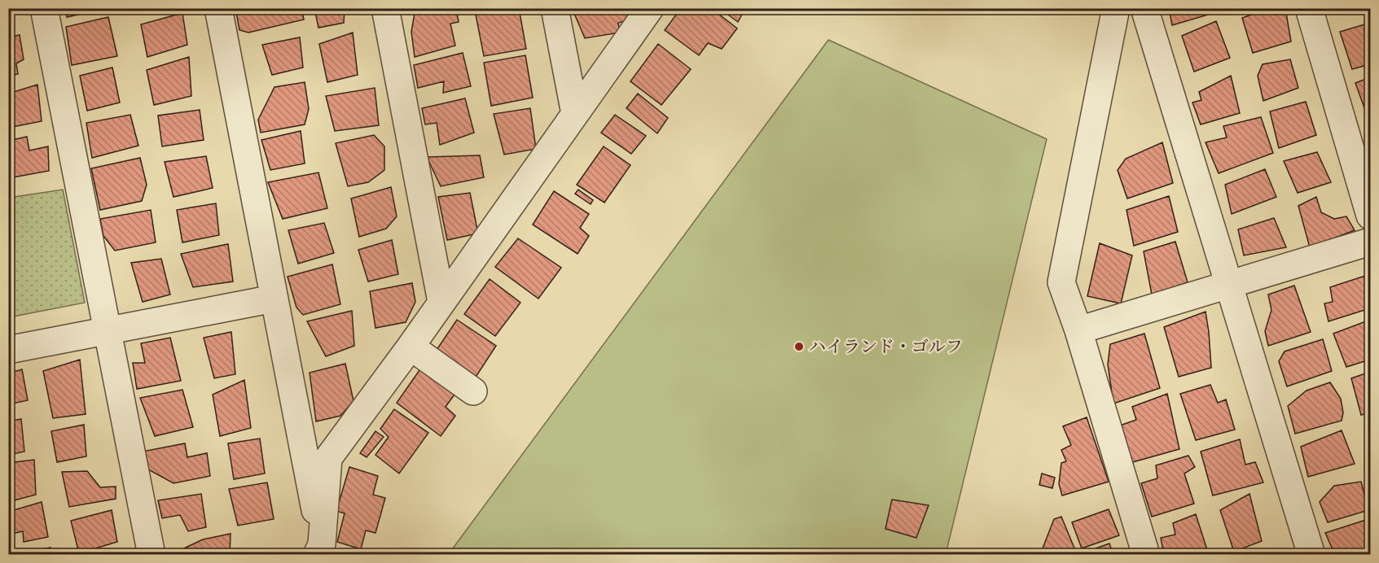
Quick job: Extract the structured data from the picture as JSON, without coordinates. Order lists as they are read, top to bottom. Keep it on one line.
{"places":["ハイランド・ゴルフ"]}
